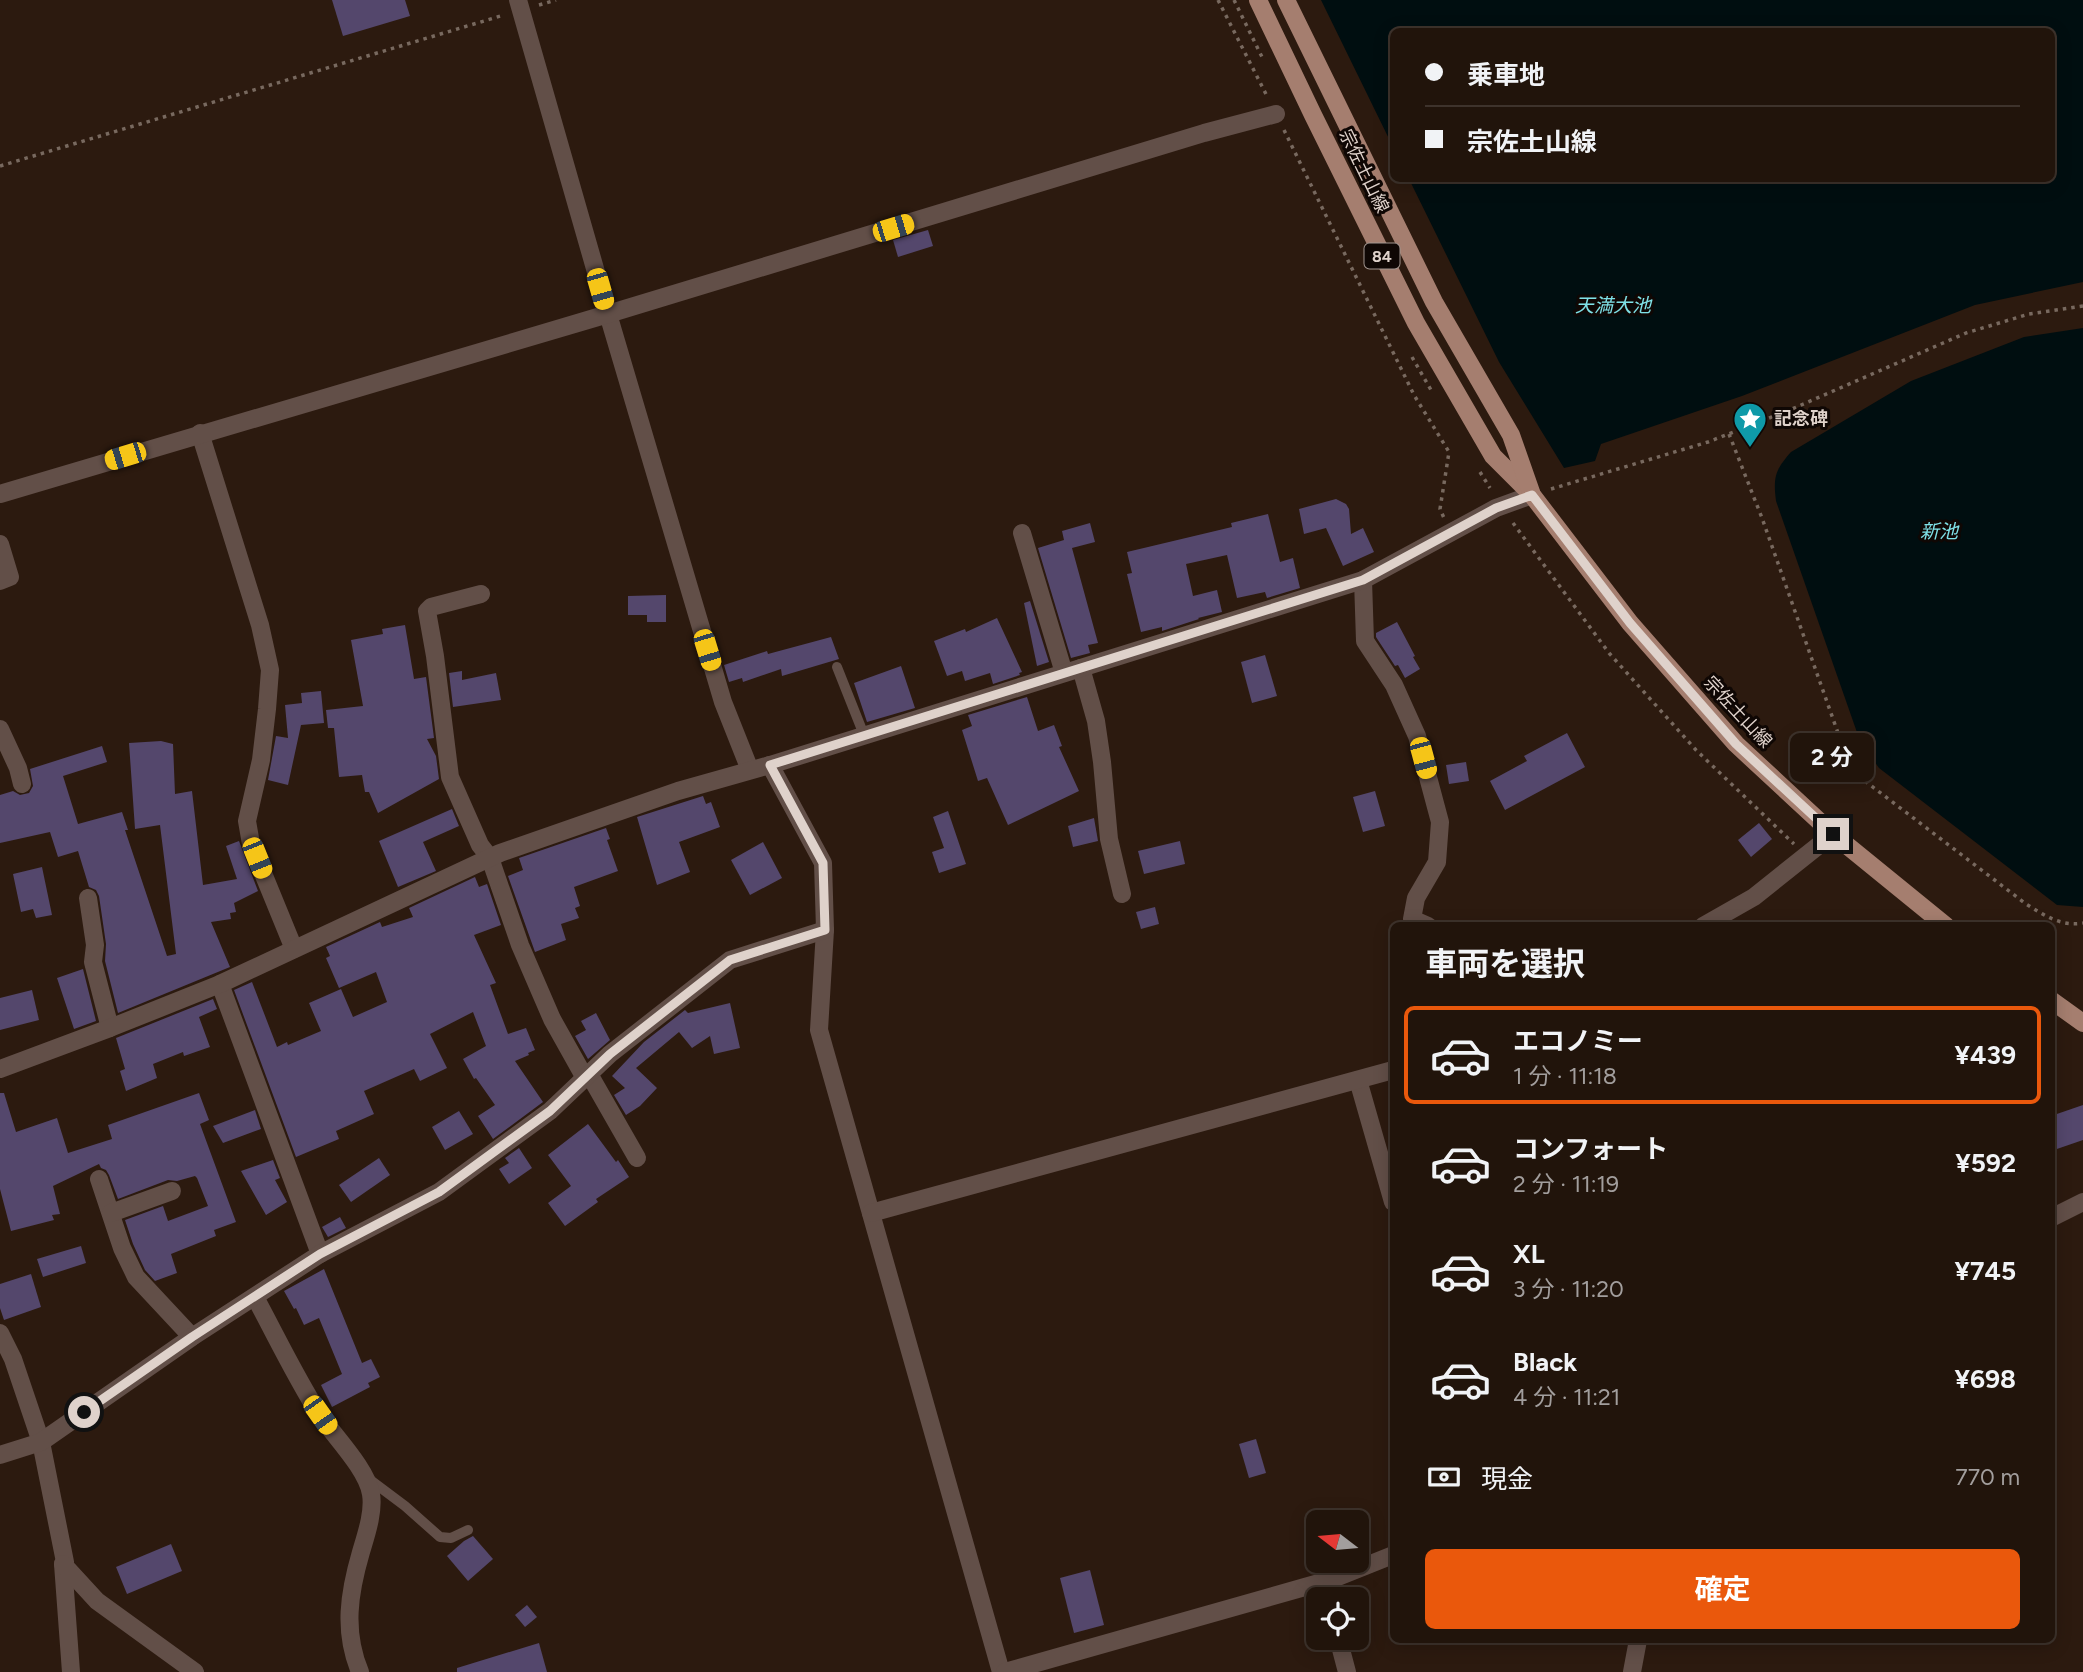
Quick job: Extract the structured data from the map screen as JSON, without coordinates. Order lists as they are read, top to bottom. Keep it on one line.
{"streets":{"main road":["宗佐土山線","84"]},"water":["天満大池","新池"],"places":{"place":["記念碑"]},"north":"left","page":{"banner":["乗車地","宗佐土山線"],"bubble":"2 分","heading":"車両を選択","list":[{"name":"エコノミー","note":"1 分 · 11:18","value":"¥439"},{"name":"コンフォート","note":"2 分 · 11:19","value":"¥592"},{"name":"XL","note":"3 分 · 11:20","value":"¥745"},{"name":"Black","note":"4 分 · 11:21","value":"¥698"}],"pay":["現金","770 m"],"buttons":"確定"}}
